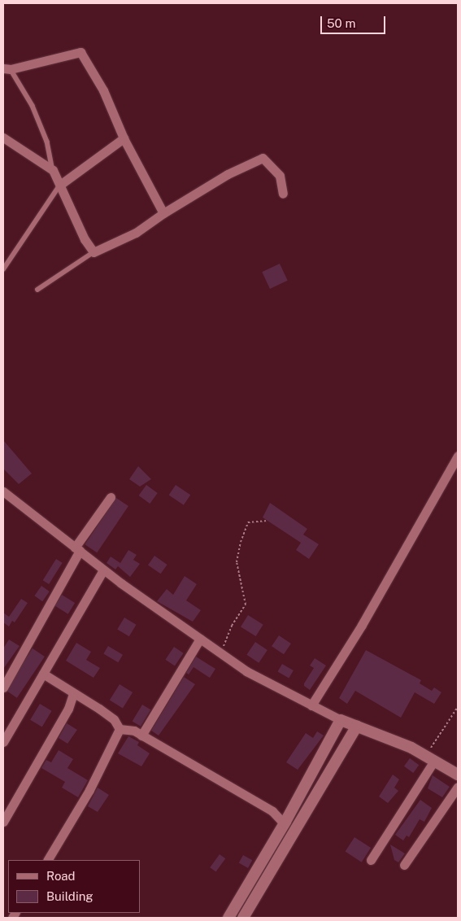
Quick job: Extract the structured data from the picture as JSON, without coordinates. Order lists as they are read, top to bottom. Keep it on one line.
{"legend":["Road","Building"],"scale_bar":"50 m"}
